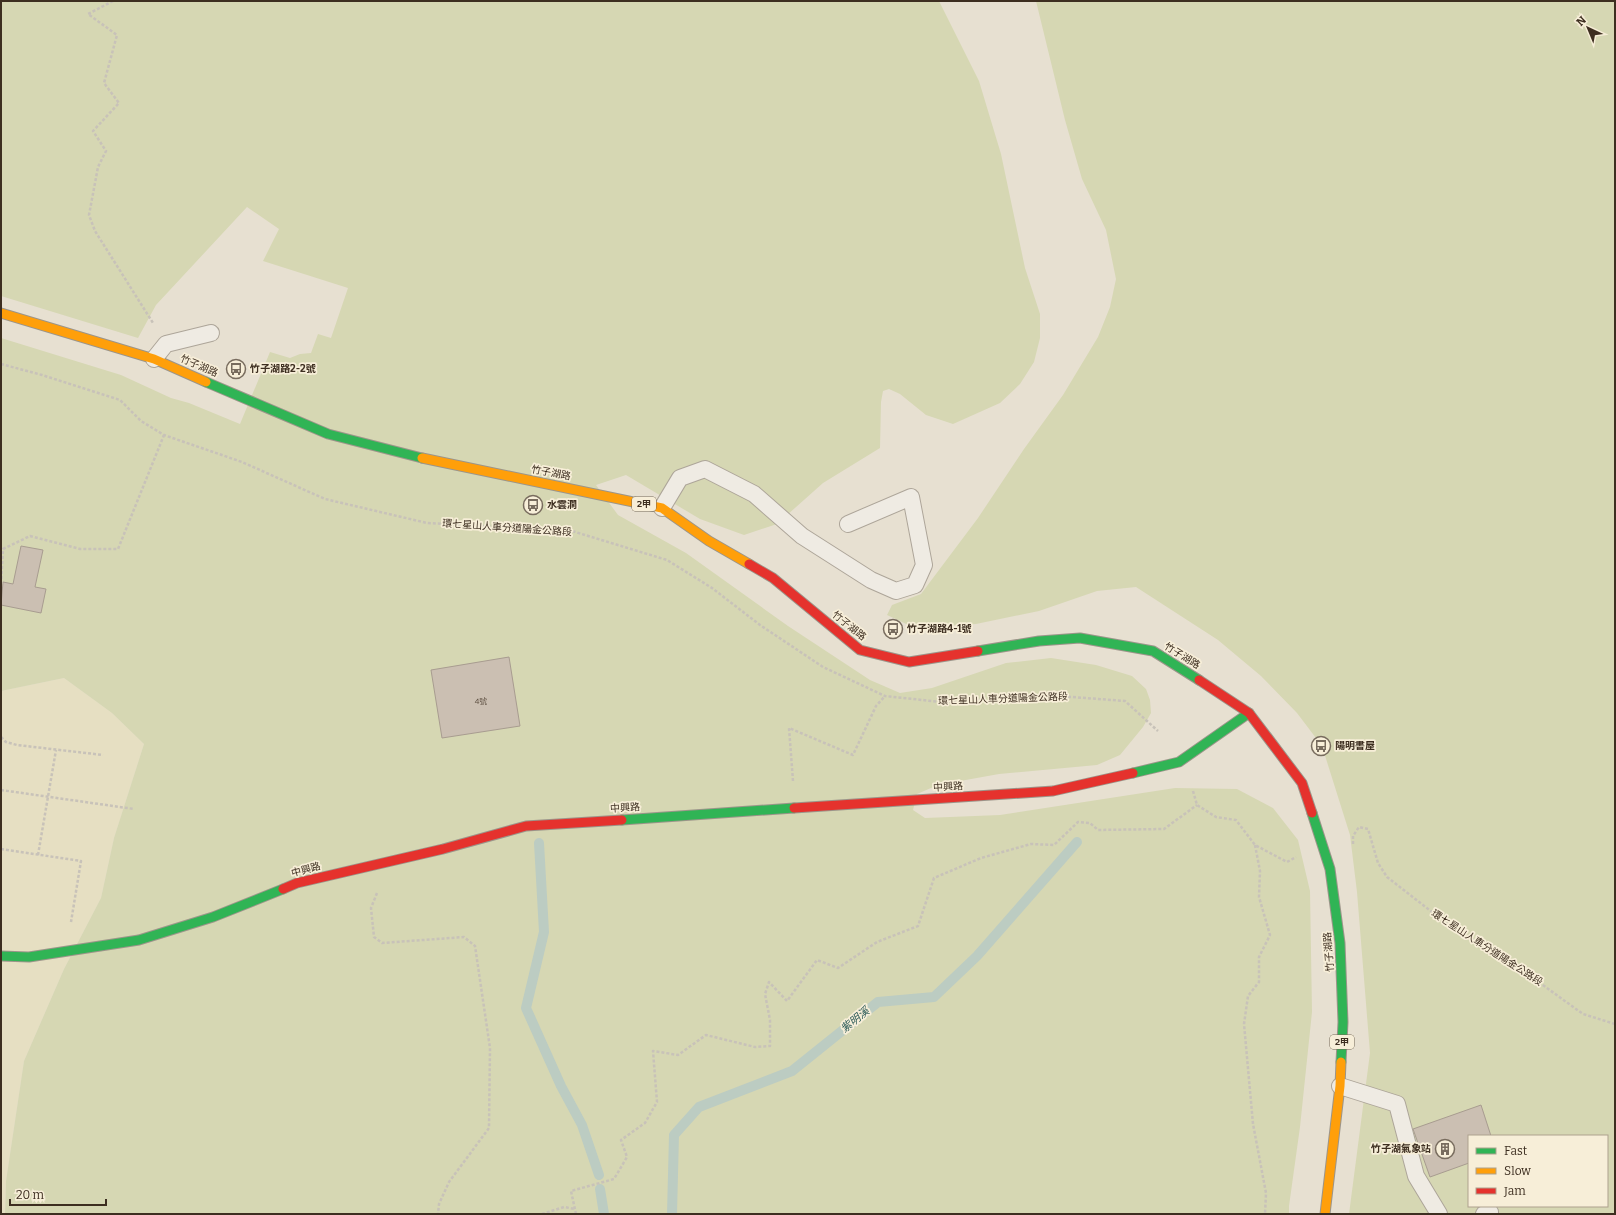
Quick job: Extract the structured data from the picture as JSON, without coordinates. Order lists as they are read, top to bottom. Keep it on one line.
{"streets":{"main road":["竹子湖路","2甲","中興路"],"path":["環七星山人車分道陽金公路段"]},"crossings":[["竹子湖路","中興路"]],"water":["紫明溪"],"places":{"bus stop":["竹子湖路2-2號","水雲澗","竹子湖路4-1號","陽明書屋"],"building":["竹子湖氣象站"]},"house_numbers":["4號"],"legend":["Fast","Slow","Jam"],"scale_bar":"20 m","north":"top left"}
